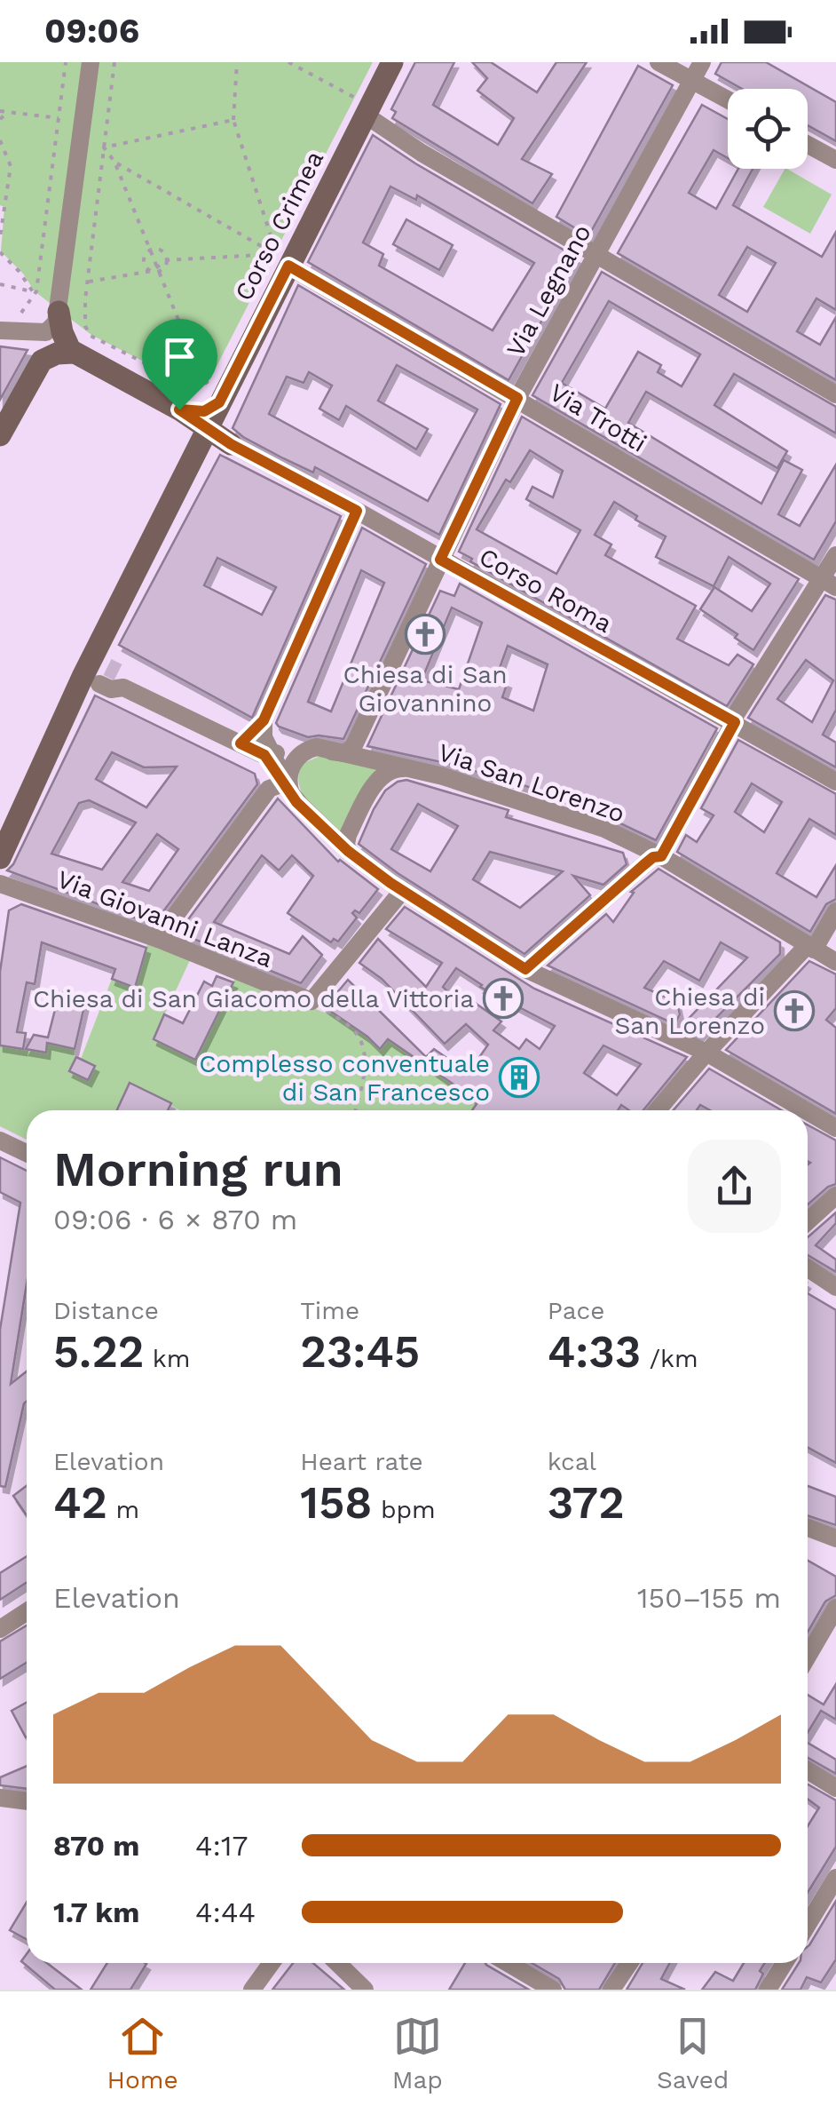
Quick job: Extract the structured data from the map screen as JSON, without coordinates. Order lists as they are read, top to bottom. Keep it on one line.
{"streets":{"street":["Corso Crimea","Via Legnano","Via Trotti","Corso Roma","Via San Lorenzo","Via Giovanni Lanza"]},"crossings":[["Corso Crimea","Via Trotti"],["Via Legnano","Via Trotti"],["Via Legnano","Corso Roma"],["Via Legnano","Via San Lorenzo"]],"places":{"church":["Chiesa di San Giovannino","Chiesa di San Giacomo della Vittoria","Chiesa di San Lorenzo"],"building":["Complesso conventuale di San Francesco"]},"page":{"status":"09:06","heading":["Morning run","09:06 · 6 × 870 m"],"stats":[["Distance","5.22 km"],["Time","23:45"],["Pace","4:33 /km"],["Elevation","42 m"],["Heart rate","158 bpm"],["kcal","372"]],"chart":["Elevation","150–155 m"],"list":[{"name":"870 m","note":"4:17"},{"name":"1.7 km","note":"4:44"}],"tabs":["Home","Map","Saved"]}}
